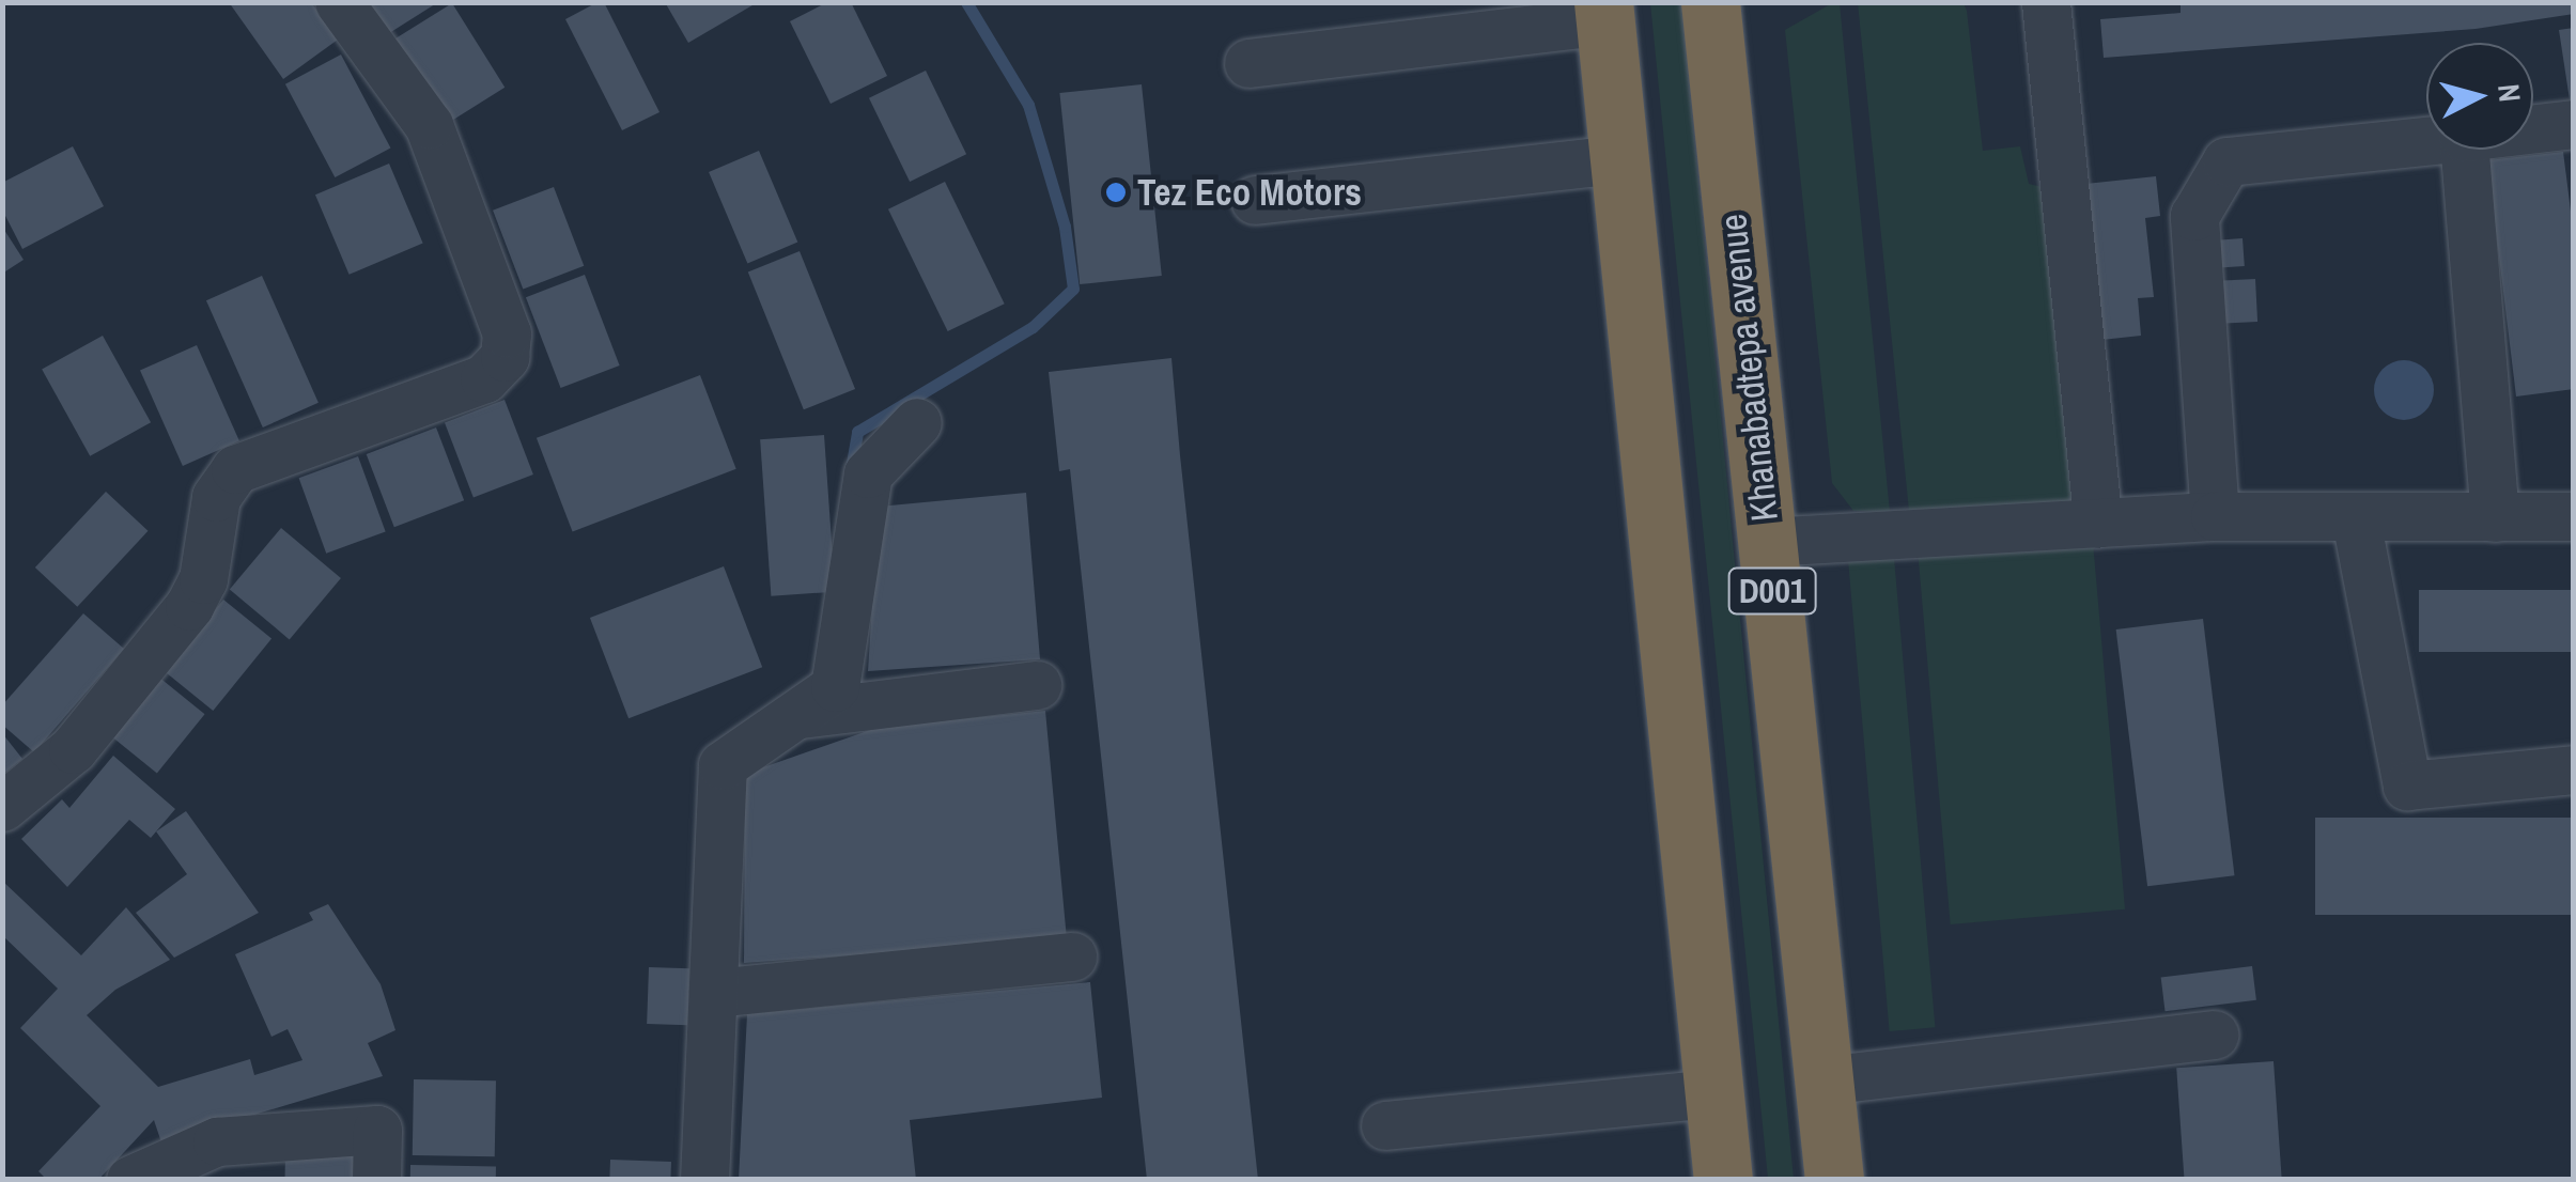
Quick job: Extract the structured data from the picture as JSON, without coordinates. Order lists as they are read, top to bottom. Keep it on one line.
{"streets":{"highway":["Khanabadtepa avenue","D001"]},"places":["Tez Eco Motors"],"north":"right"}
